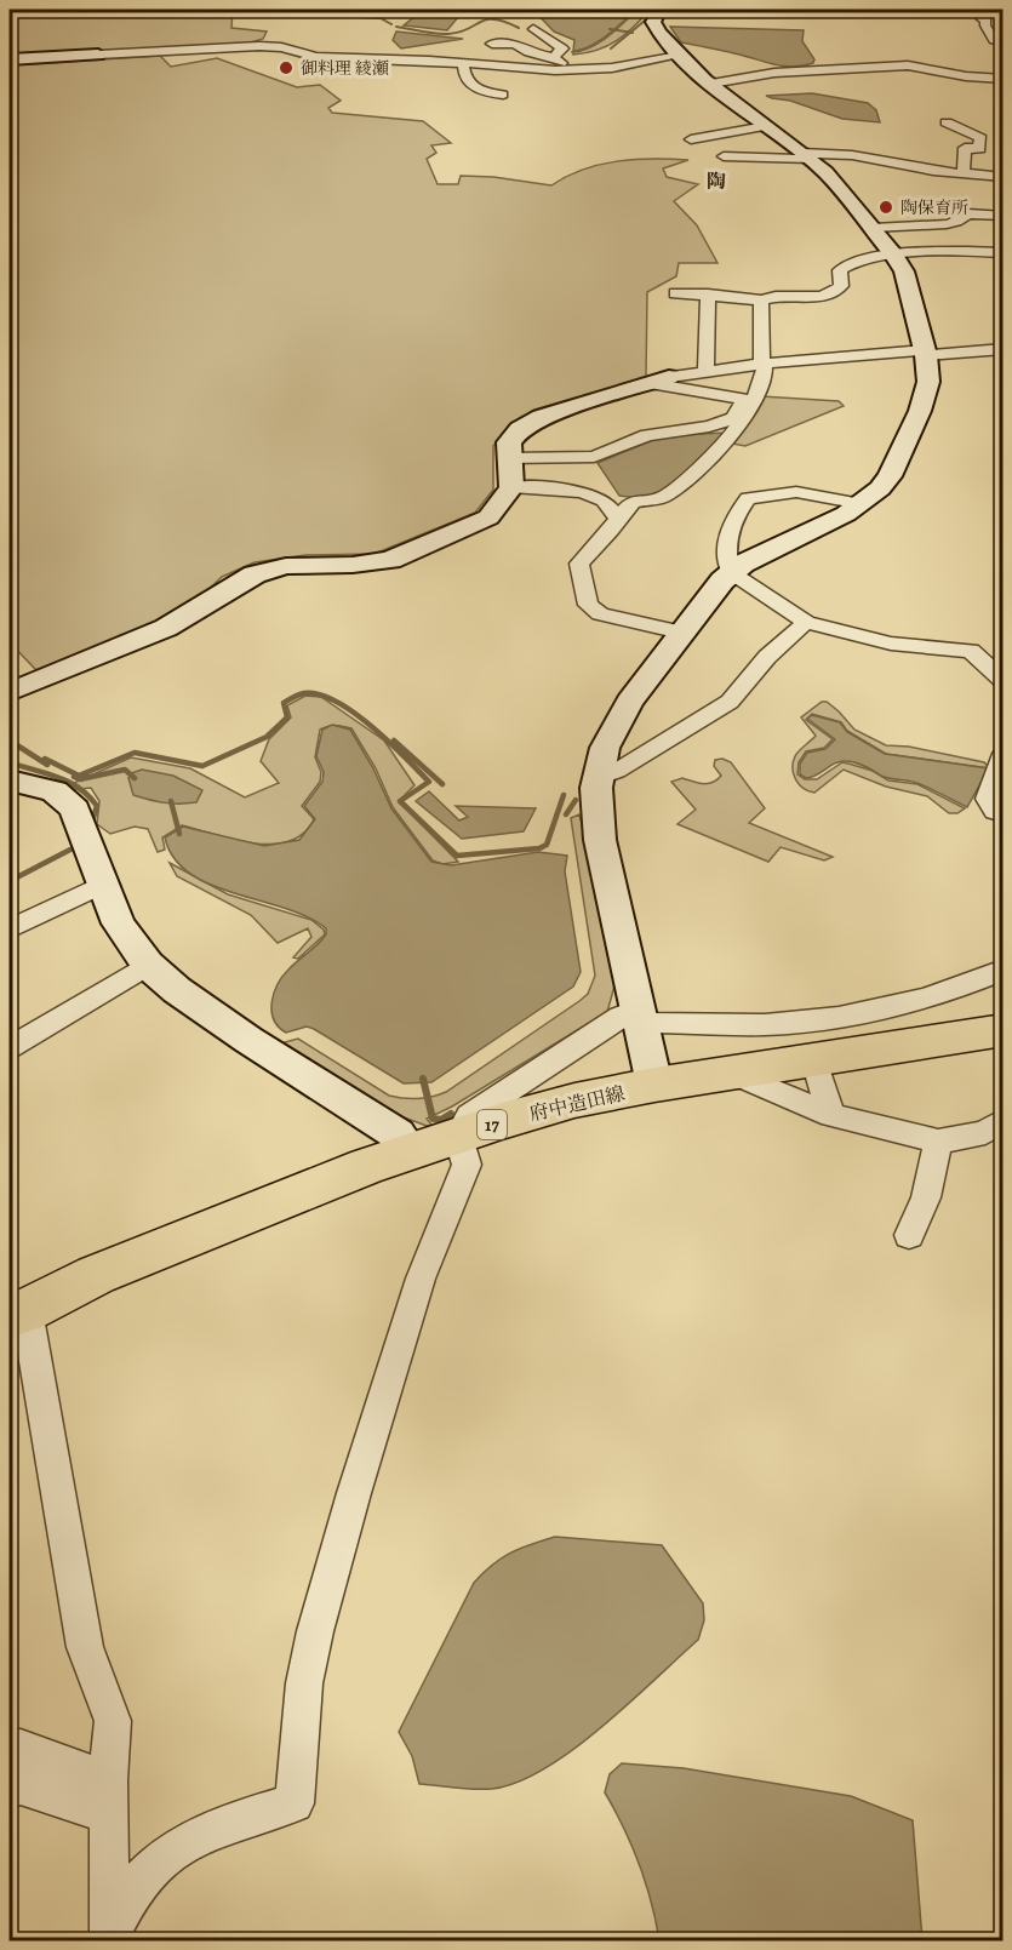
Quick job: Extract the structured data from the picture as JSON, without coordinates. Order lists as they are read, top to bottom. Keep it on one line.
{"streets":{"main road":["府中造田線","17"]},"districts":["陶"],"places":["御料理 綾瀬","陶保育所"]}
